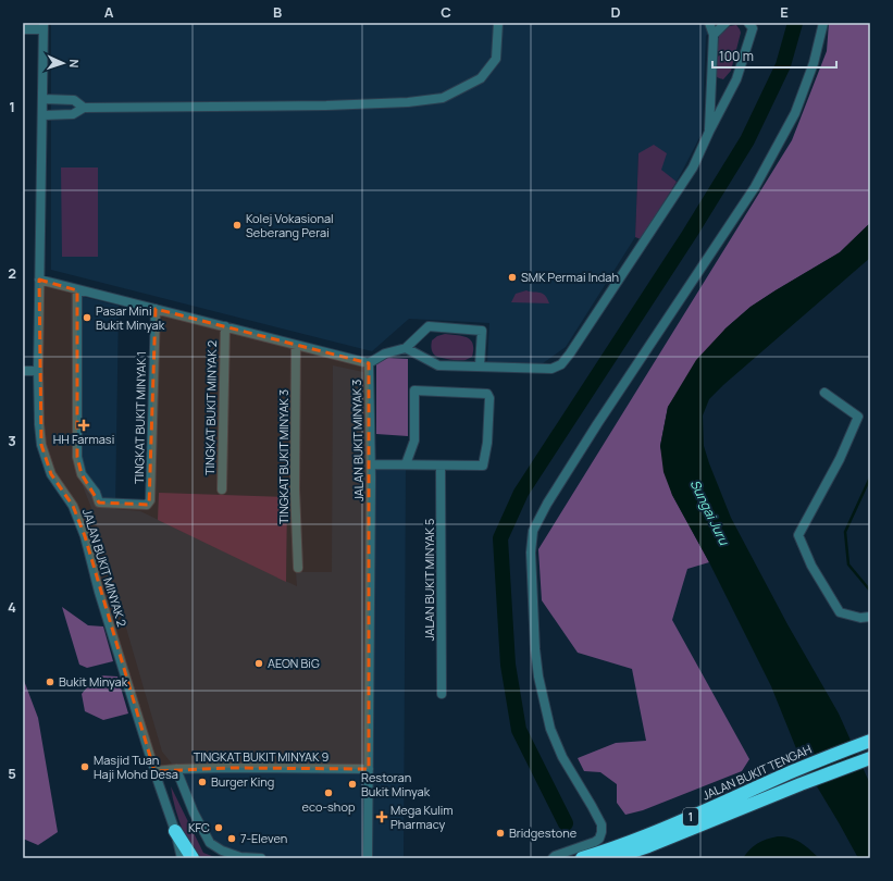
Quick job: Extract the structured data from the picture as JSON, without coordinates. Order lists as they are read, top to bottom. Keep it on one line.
{"streets":{"highway":["JALAN BUKIT TENGAH","1"],"street":["TINGKAT BUKIT MINYAK 2","TINGKAT BUKIT MINYAK 1","JALAN BUKIT MINYAK 3","TINGKAT BUKIT MINYAK 3","JALAN BUKIT MINYAK 2","JALAN BUKIT MINYAK 5","TINGKAT BUKIT MINYAK 9"]},"crossings":[["TINGKAT BUKIT MINYAK 2","JALAN BUKIT MINYAK 3"],["TINGKAT BUKIT MINYAK 1","JALAN BUKIT MINYAK 3"],["TINGKAT BUKIT MINYAK 1","JALAN BUKIT MINYAK 2"],["JALAN BUKIT MINYAK 3","TINGKAT BUKIT MINYAK 3"],["JALAN BUKIT MINYAK 3","JALAN BUKIT MINYAK 2"],["JALAN BUKIT MINYAK 3","TINGKAT BUKIT MINYAK 9"],["JALAN BUKIT MINYAK 2","TINGKAT BUKIT MINYAK 9"]],"water":["Sungai Juru"],"places":{"other":["Kolej Vokasional Seberang Perai","SMK Permai Indah","Pasar Mini Bukit Minyak","AEON BiG","Bukit Minyak","Masjid Tuan Haji Mohd Desa","Burger King","Restoran Bukit Minyak","eco-shop","KFC","Bridgestone","7-Eleven"],"health":["HH Farmasi","Mega Kulim Pharmacy"]},"scale_bar":"100 m","north":"right","grid":{"columns":["A","B","C","D","E"],"rows":["1","2","3","4","5"]}}
